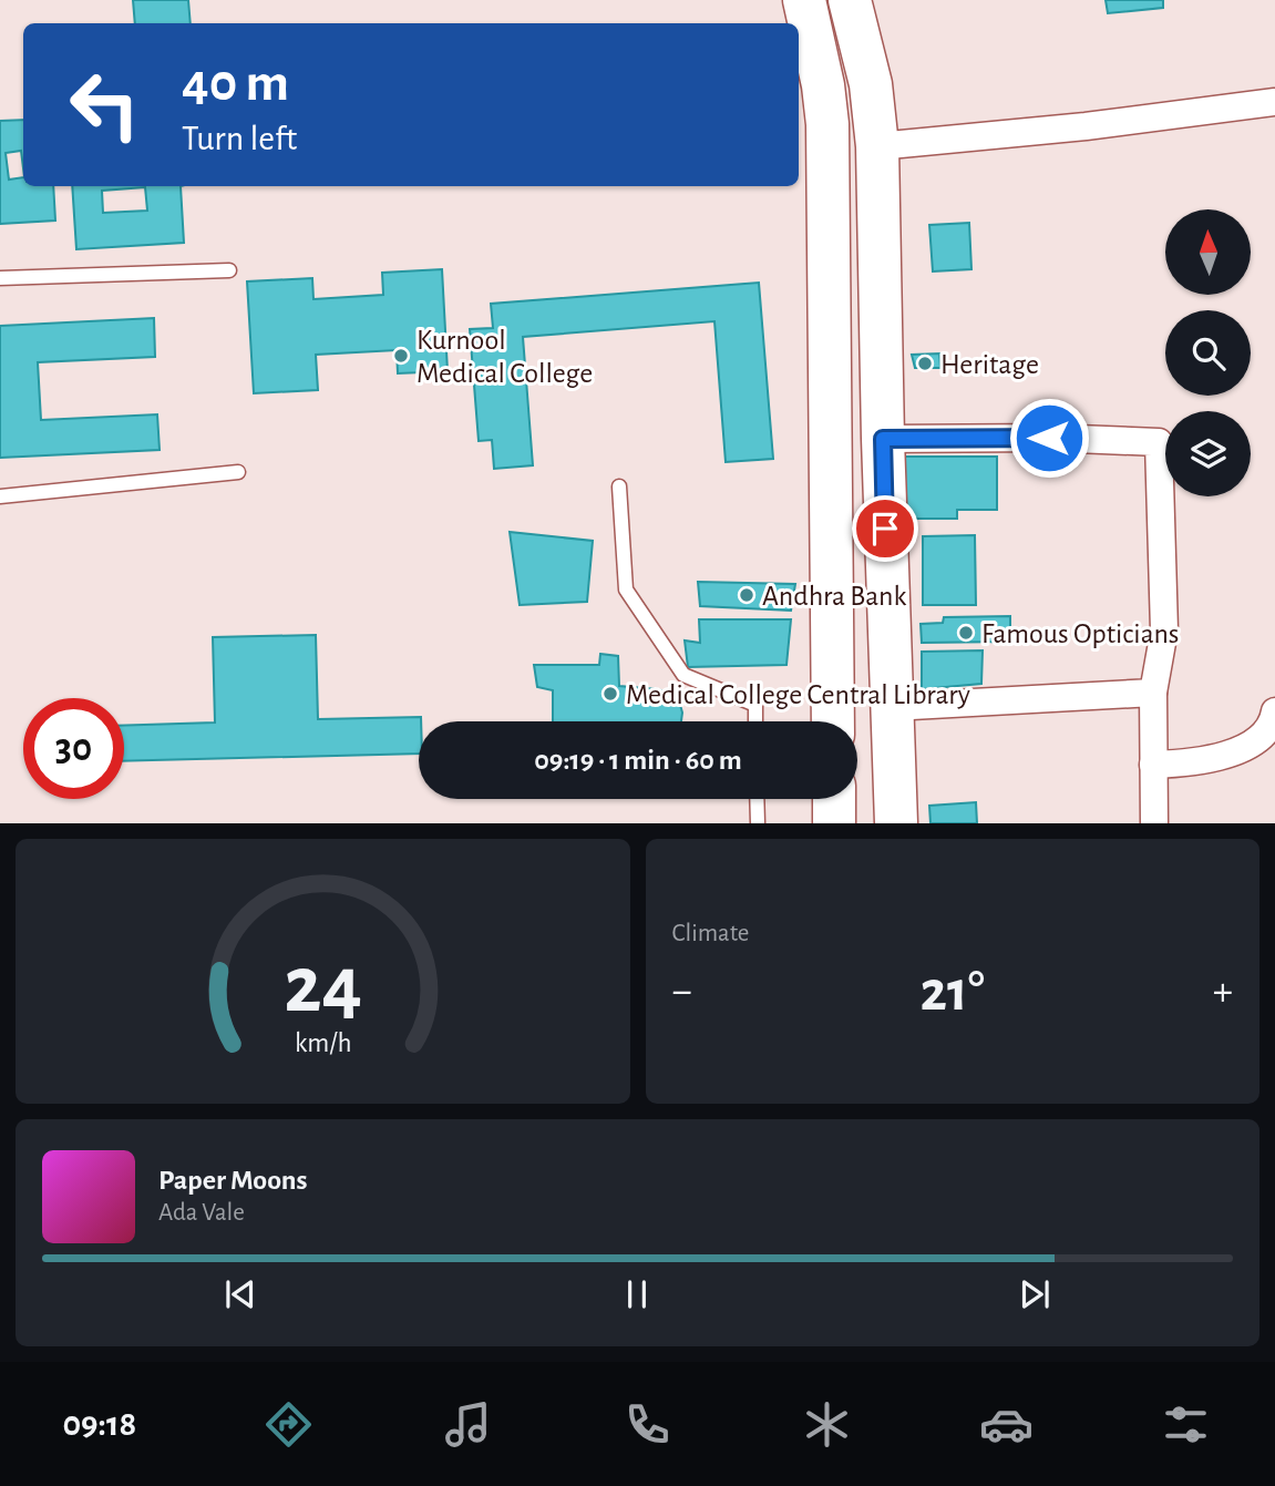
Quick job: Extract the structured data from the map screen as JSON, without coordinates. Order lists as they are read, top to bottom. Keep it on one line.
{"places":["Kurnool Medical College","Heritage","Andhra Bank","Famous Opticians","Medical College Central Library"],"north":"top","page":{"turn":["40 m","Turn left"],"limit":"30","trip":"09:19 · 1 min · 60 m","tile":"Climate","heat":["−","21°","+"],"song":["Paper Moons","Ada Vale"],"tabs":"09:18","gauge":["24","km/h"]}}
